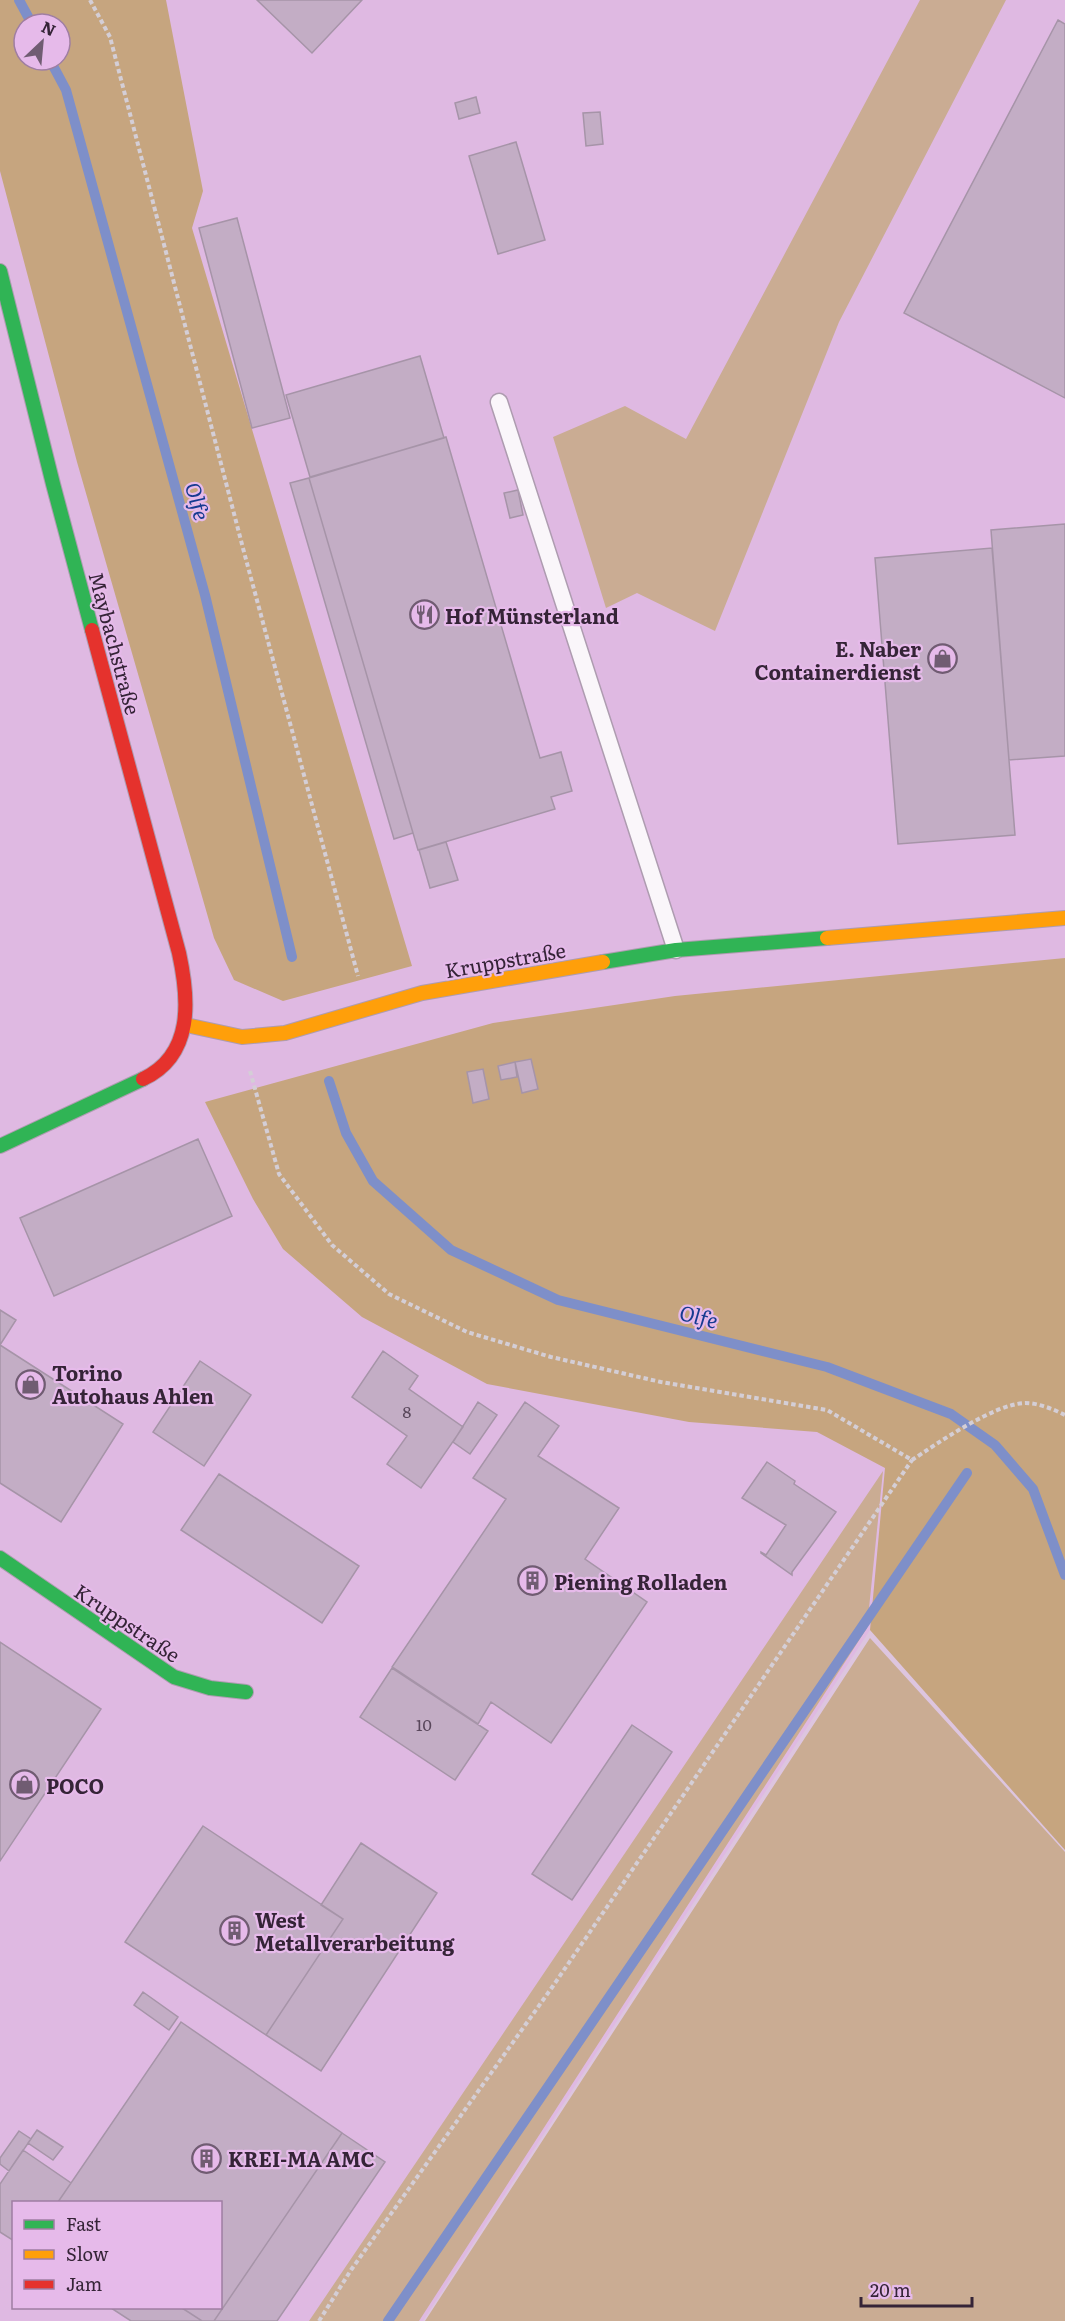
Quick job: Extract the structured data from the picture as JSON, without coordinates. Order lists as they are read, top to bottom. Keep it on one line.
{"streets":{"street":["Maybachstraße","Kruppstraße"]},"crossings":[["Maybachstraße","Kruppstraße"]],"water":["Olfe"],"places":{"restaurant":["Hof Münsterland"],"shop":["E. Naber Containerdienst","Torino Autohaus Ahlen","POCO"],"building":["Piening Rolladen","West Metallverarbeitung","KREI-MA AMC"]},"house_numbers":["8","10"],"legend":["Fast","Slow","Jam"],"scale_bar":"20 m","north":"top right"}
